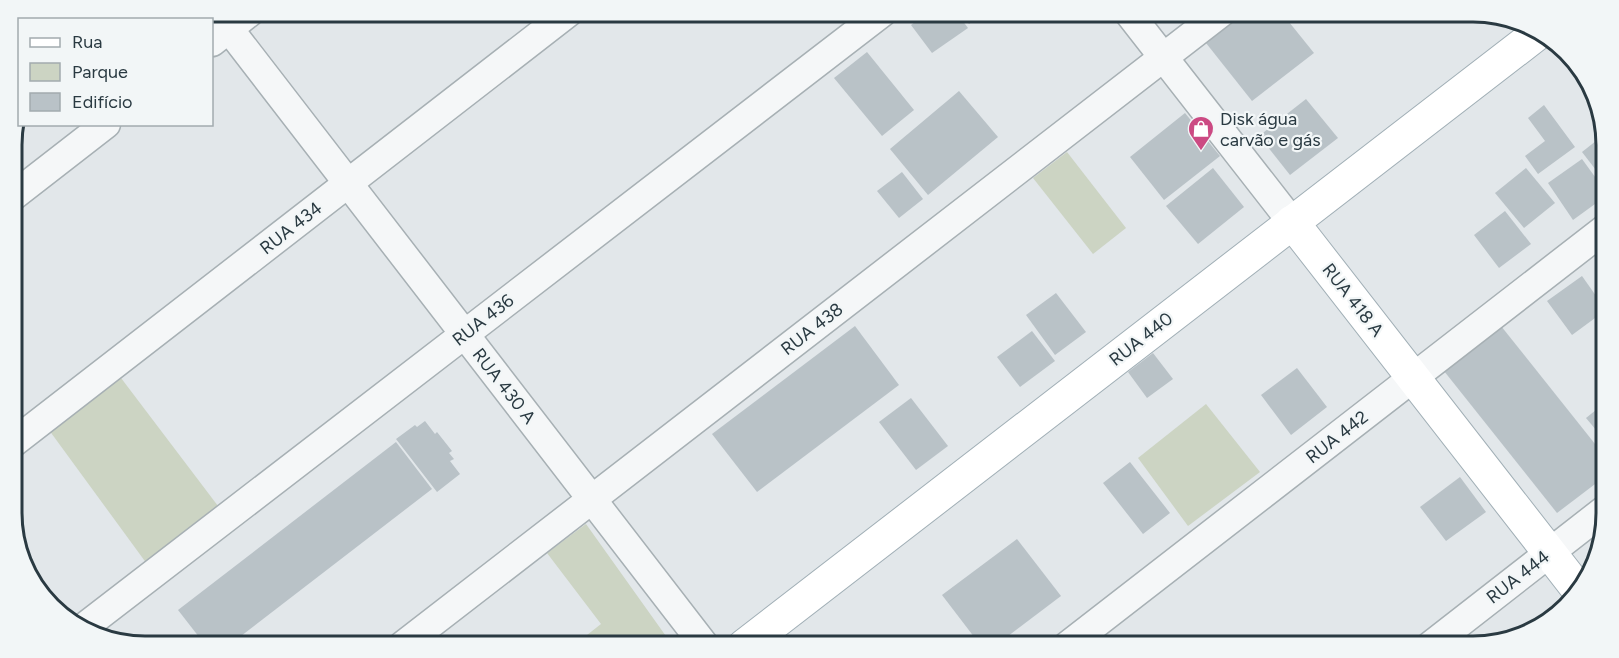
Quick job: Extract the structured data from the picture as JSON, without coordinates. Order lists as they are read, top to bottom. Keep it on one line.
{"streets":{"main road":["RUA 418 A","RUA 440"],"street":["RUA 434","RUA 436","RUA 438","RUA 430 A","RUA 442","RUA 444"]},"crossings":[["RUA 434","RUA 430 A"],["RUA 418 A","RUA 438"],["RUA 418 A","RUA 440"],["RUA 418 A","RUA 442"],["RUA 418 A","RUA 444"],["RUA 436","RUA 430 A"],["RUA 438","RUA 430 A"]],"places":{"shop":["Disk água carvão e gás"]},"legend":["Rua","Parque","Edifício"]}
